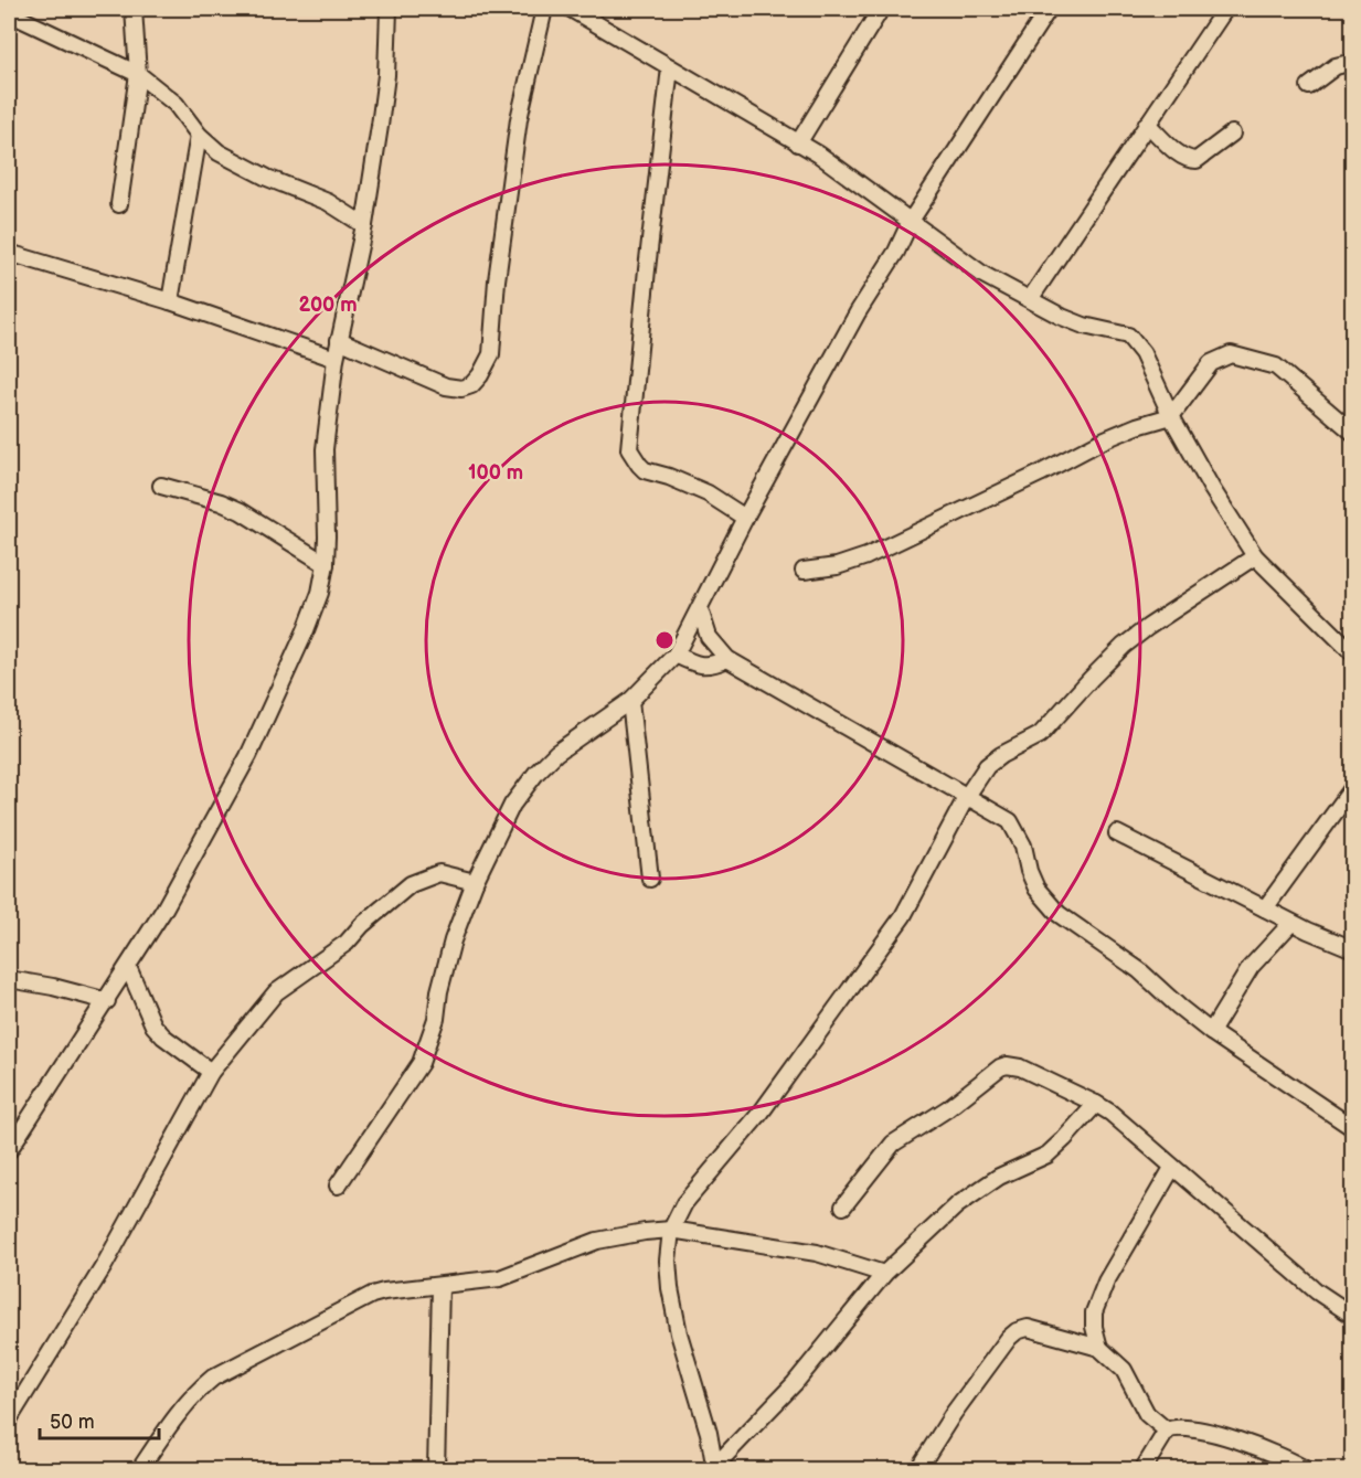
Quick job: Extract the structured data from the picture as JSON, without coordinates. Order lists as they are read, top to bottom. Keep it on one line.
{"scale_bar":"50 m","rings":["200 m","100 m"]}
